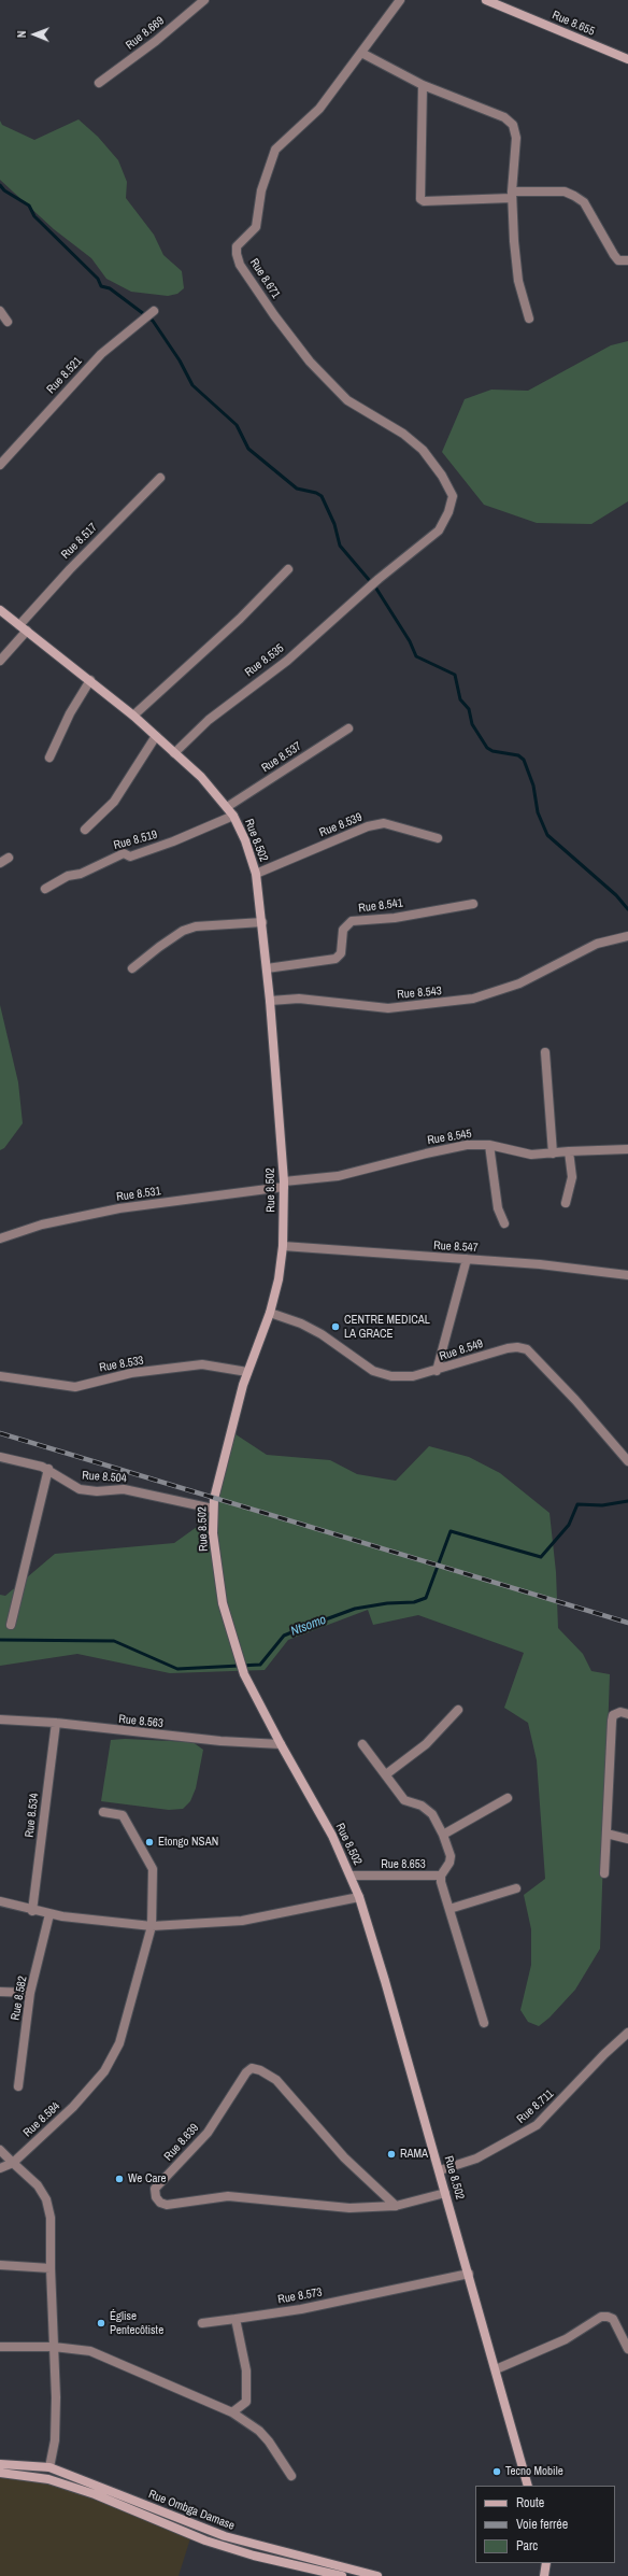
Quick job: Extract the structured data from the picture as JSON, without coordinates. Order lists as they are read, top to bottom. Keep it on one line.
{"streets":{"main road":["Rue 8.655","Rue 8.502","Rue Ombga Damase"],"street":["Rue 8.669","Rue 8.671","Rue 8.521","Rue 8.517","Rue 8.535","Rue 8.537","Rue 8.539","Rue 8.519","Rue 8.541","Rue 8.543","Rue 8.545","Rue 8.531","Rue 8.547","Rue 8.549","Rue 8.533","Rue 8.504","Rue 8.563","Rue 8.534","Rue 8.653","Rue 8.582","Rue 8.711","Rue 8.584","Rue 8.639","Rue 8.573"]},"crossings":[["Rue 8.671","Rue 8.535"],["Rue 8.517","Rue 8.502"],["Rue 8.535","Rue 8.502"],["Rue 8.537","Rue 8.502"],["Rue 8.539","Rue 8.502"],["Rue 8.519","Rue 8.502"],["Rue 8.502","Rue 8.541"],["Rue 8.502","Rue 8.543"],["Rue 8.502","Rue 8.545"],["Rue 8.502","Rue 8.531"],["Rue 8.502","Rue 8.547"],["Rue 8.502","Rue 8.549"],["Rue 8.502","Rue 8.533"],["Rue 8.502","Rue 8.504"],["Rue 8.502","Rue 8.563"],["Rue 8.502","Rue 8.653"],["Rue 8.502","Rue 8.711"],["Rue 8.502","Rue 8.639"],["Rue 8.502","Rue 8.573"],["Rue 8.545","Rue 8.531"],["Rue 8.563","Rue 8.534"]],"water":["Ntsomo"],"places":["CENTRE MEDICAL LA GRACE","Etongo NSAN","RAMA","We Care","Église Pentecôtiste","Tecno Mobile"],"legend":["Route","Voie ferrée","Parc"],"north":"left"}
